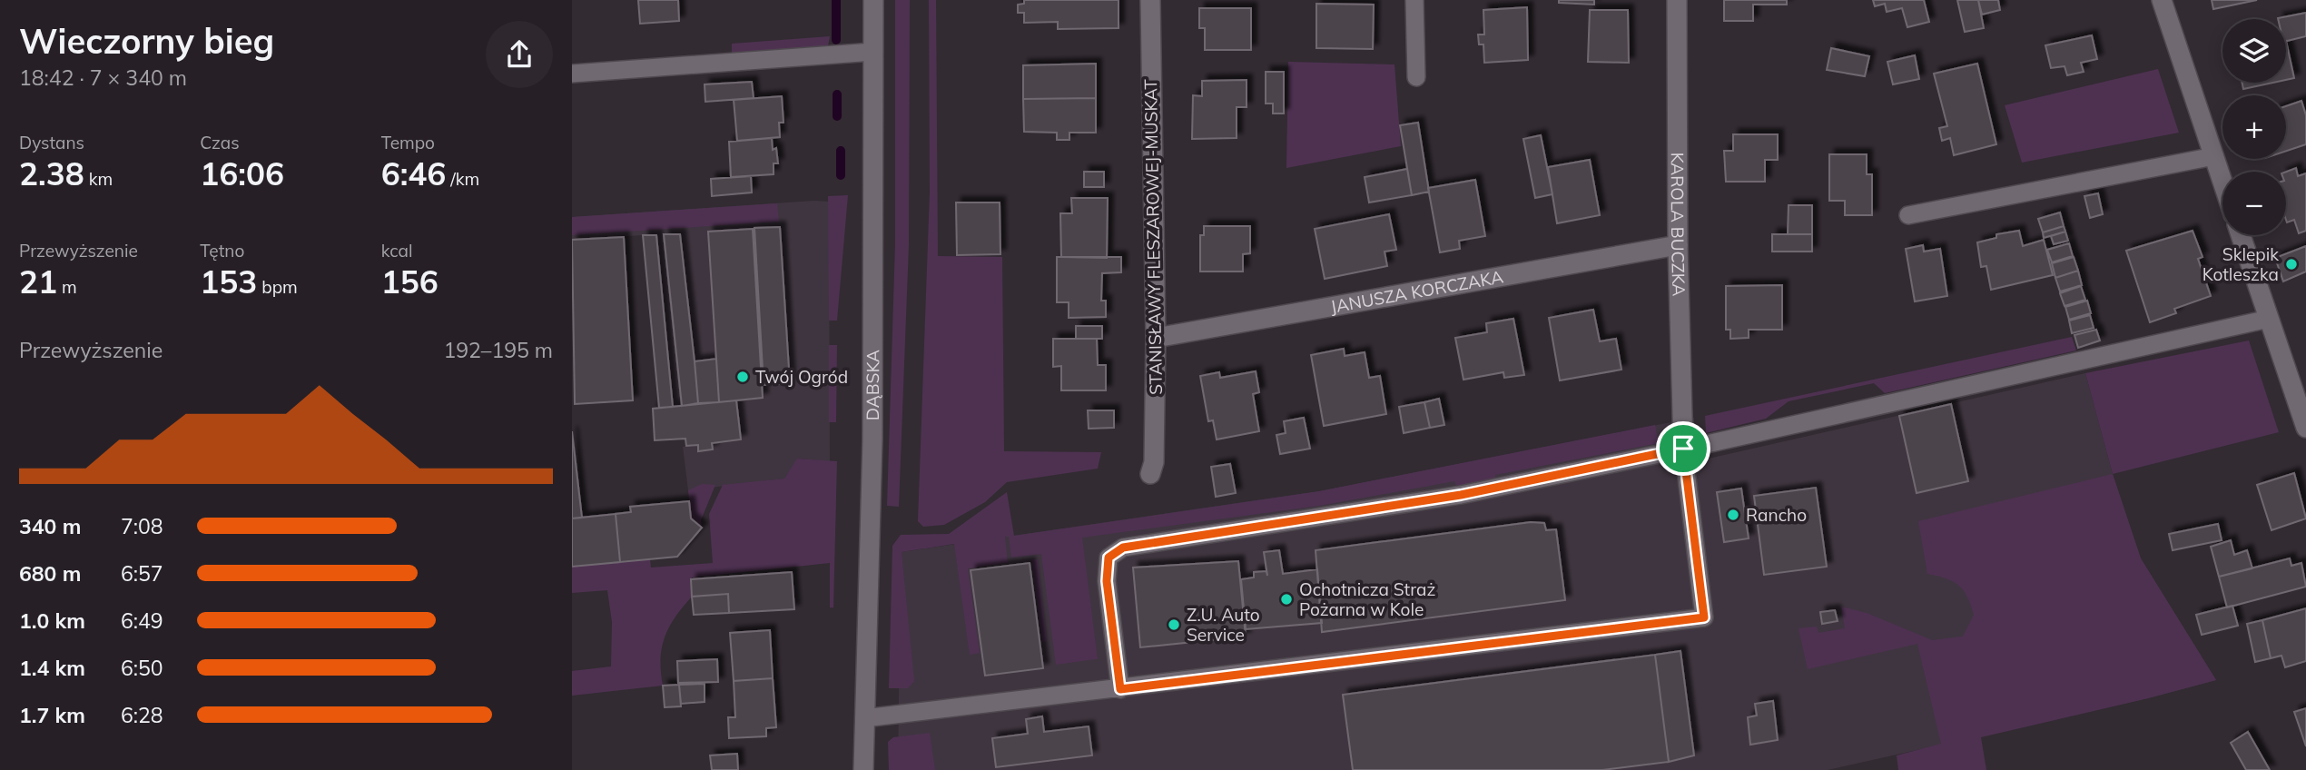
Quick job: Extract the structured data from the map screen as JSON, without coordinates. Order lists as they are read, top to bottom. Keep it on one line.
{"streets":{"street":["KAROLA BUCZKA","STANISŁAWY FLESZAROWEJ-MUSKAT","JANUSZA KORCZAKA","DĄBSKA"]},"crossings":[["KAROLA BUCZKA","JANUSZA KORCZAKA"],["STANISŁAWY FLESZAROWEJ-MUSKAT","JANUSZA KORCZAKA"]],"places":["Sklepik Kotleszka","Twój Ogród","Rancho","Ochotnicza Straż Pożarna w Kole","Z.U. Auto Service"],"page":{"heading":["Wieczorny bieg","18:42 · 7 × 340 m"],"map_buttons":["+","−"],"stats":[["Dystans","2.38 km"],["Czas","16:06"],["Tempo","6:46 /km"],["Przewyższenie","21 m"],["Tętno","153 bpm"],["kcal","156"]],"chart":["Przewyższenie","192–195 m"],"list":[{"name":"340 m","note":"7:08"},{"name":"680 m","note":"6:57"},{"name":"1.0 km","note":"6:49"},{"name":"1.4 km","note":"6:50"},{"name":"1.7 km","note":"6:28"}]}}
